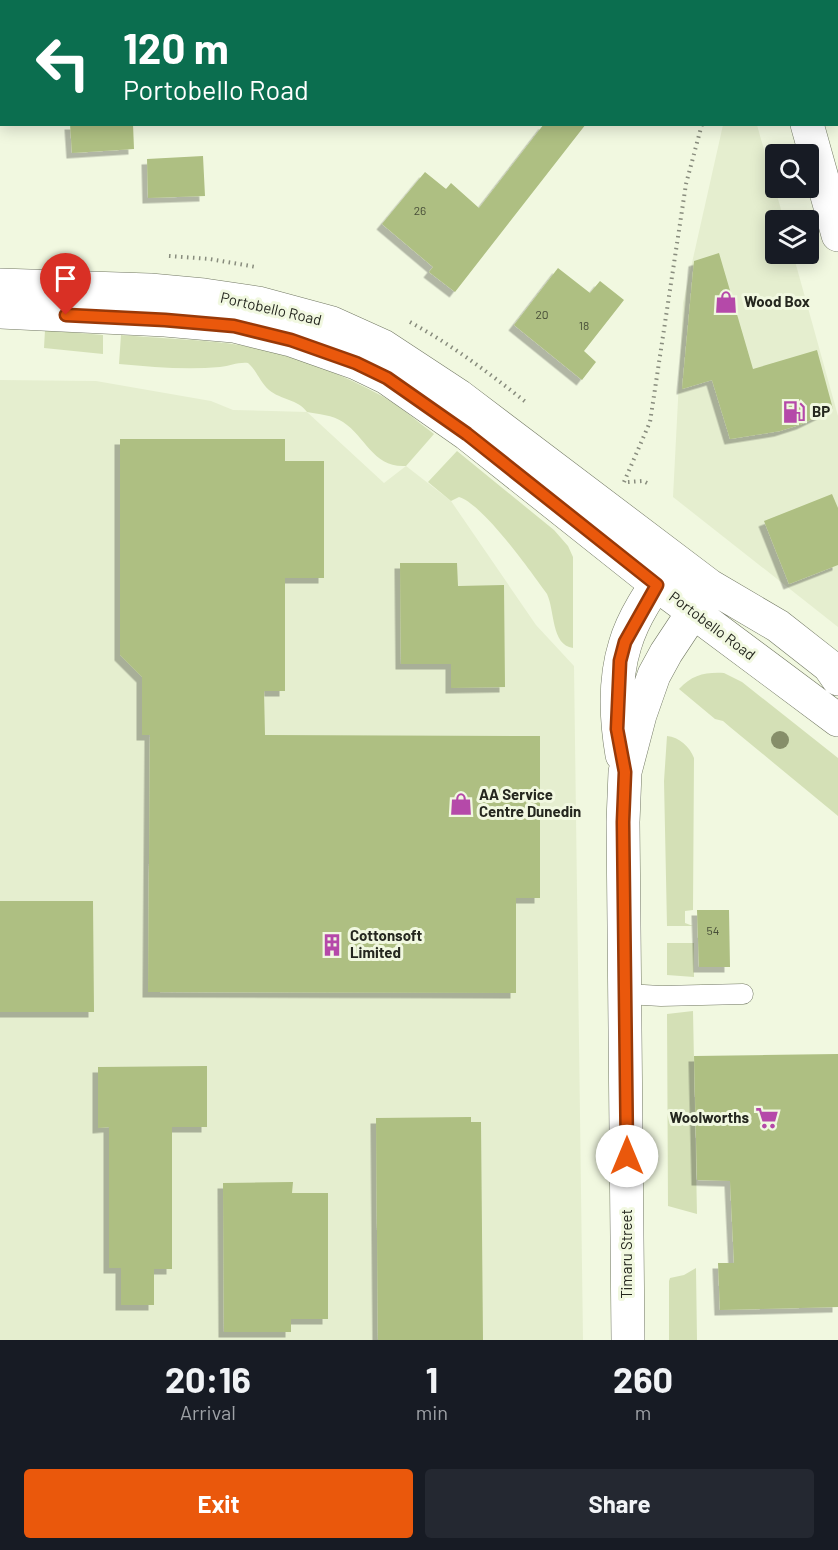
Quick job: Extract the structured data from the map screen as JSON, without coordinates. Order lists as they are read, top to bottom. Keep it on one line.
{"streets":{"main road":["Portobello Road","Timaru Street"]},"crossings":[["Portobello Road","Timaru Street"]],"places":{"shop":["Wood Box","AA Service Centre Dunedin"],"fuel station":["BP"],"building":["Cottonsoft Limited"],"supermarket":["Woolworths"]},"house_numbers":["26","20","18","54"],"page":{"turn":["120 m","Portobello Road"],"eta":["20:16","Arrival","1","min","260","m"],"buttons":["Exit","Share"]}}
